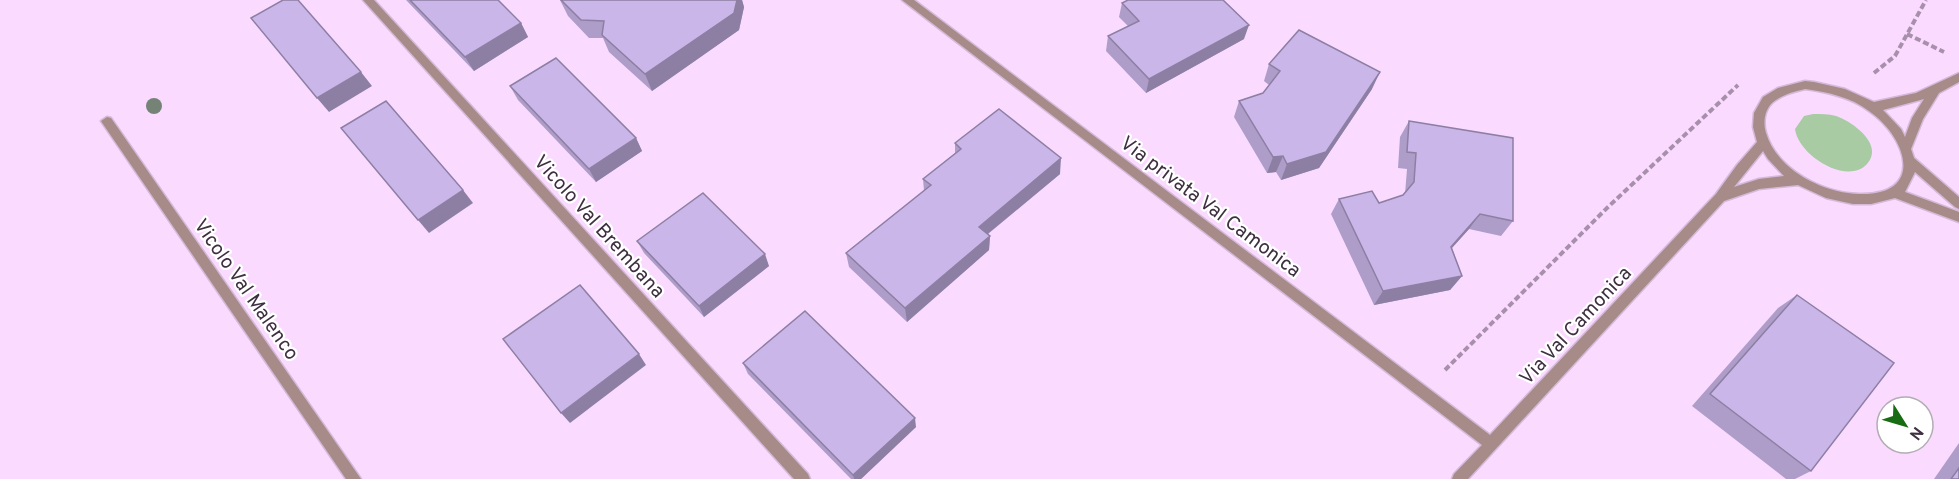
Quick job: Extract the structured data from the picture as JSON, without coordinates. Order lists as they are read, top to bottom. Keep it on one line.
{"streets":{"street":["Via privata Val Camonica","Vicolo Val Brembana","Vicolo Val Malenco","Via Val Camonica"]},"crossings":[["Via privata Val Camonica","Via Val Camonica"]],"north":"bottom right"}
